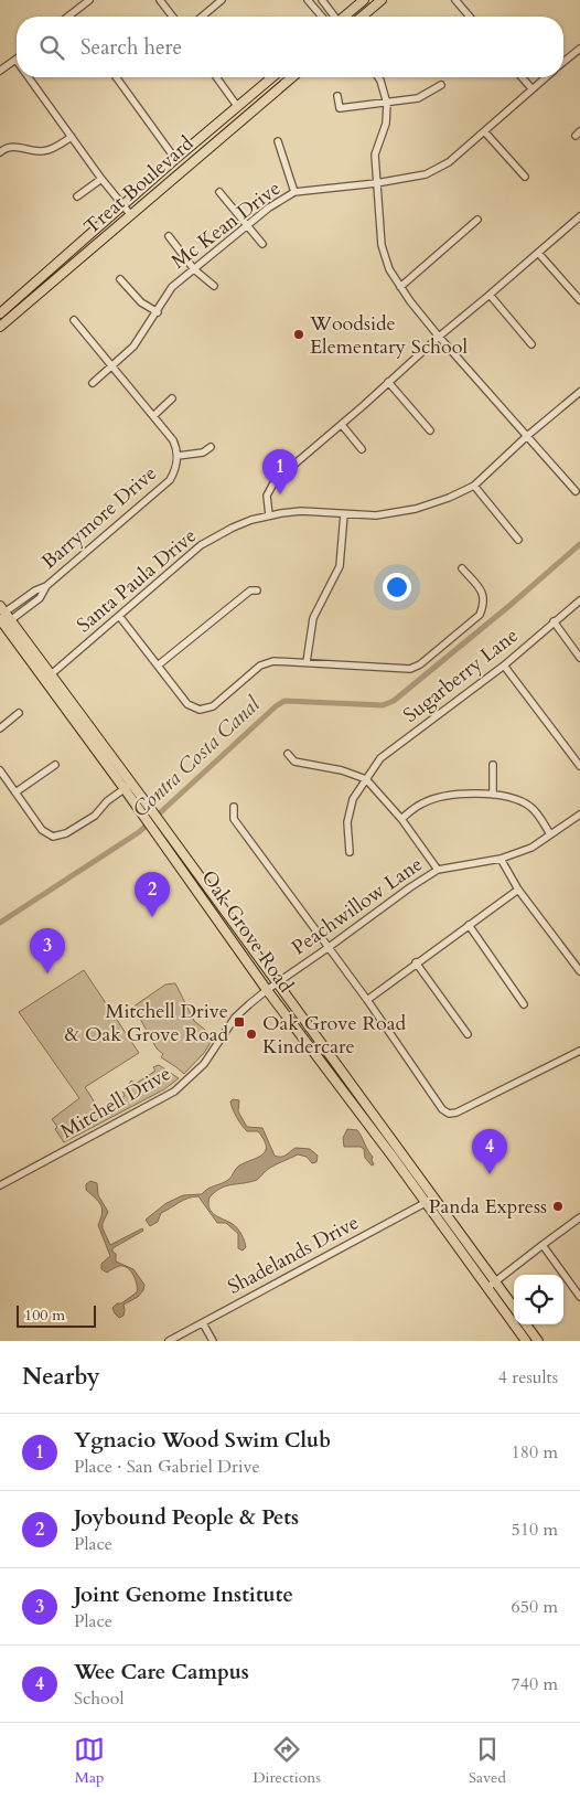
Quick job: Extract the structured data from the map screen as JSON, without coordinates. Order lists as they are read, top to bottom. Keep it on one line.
{"streets":{"main road":["Treat Boulevard","Oak Grove Road"],"street":["Mc Kean Drive","Barrymore Drive","Santa Paula Drive","Sugarberry Lane","Peachwillow Lane","Mitchell Drive","Shadelands Drive"]},"crossings":[["Mc Kean Drive","Barrymore Drive"],["Barrymore Drive","Oak Grove Road"],["Santa Paula Drive","Oak Grove Road"],["Peachwillow Lane","Oak Grove Road"],["Peachwillow Lane","Mitchell Drive"],["Oak Grove Road","Mitchell Drive"],["Oak Grove Road","Shadelands Drive"]],"water":["Contra Costa Canal"],"places":{"other":["Woodside Elementary School","Oak Grove Road Kindercare","Panda Express"],"transit":["Mitchell Drive & Oak Grove Road"]},"scale_bar":"100 m","page":{"search":"Search here","pins":["1","2","3","4"],"scale":"100 m","heading":["Nearby","4 results"],"list":[{"mark":"1","name":"Ygnacio Wood Swim Club","note":"Place · San Gabriel Drive","value":"180 m"},{"mark":"2","name":"Joybound People & Pets","note":"Place","value":"510 m"},{"mark":"3","name":"Joint Genome Institute","note":"Place","value":"650 m"},{"mark":"4","name":"Wee Care Campus","note":"School","value":"740 m"}],"nav":["Map","Directions","Saved"]}}
